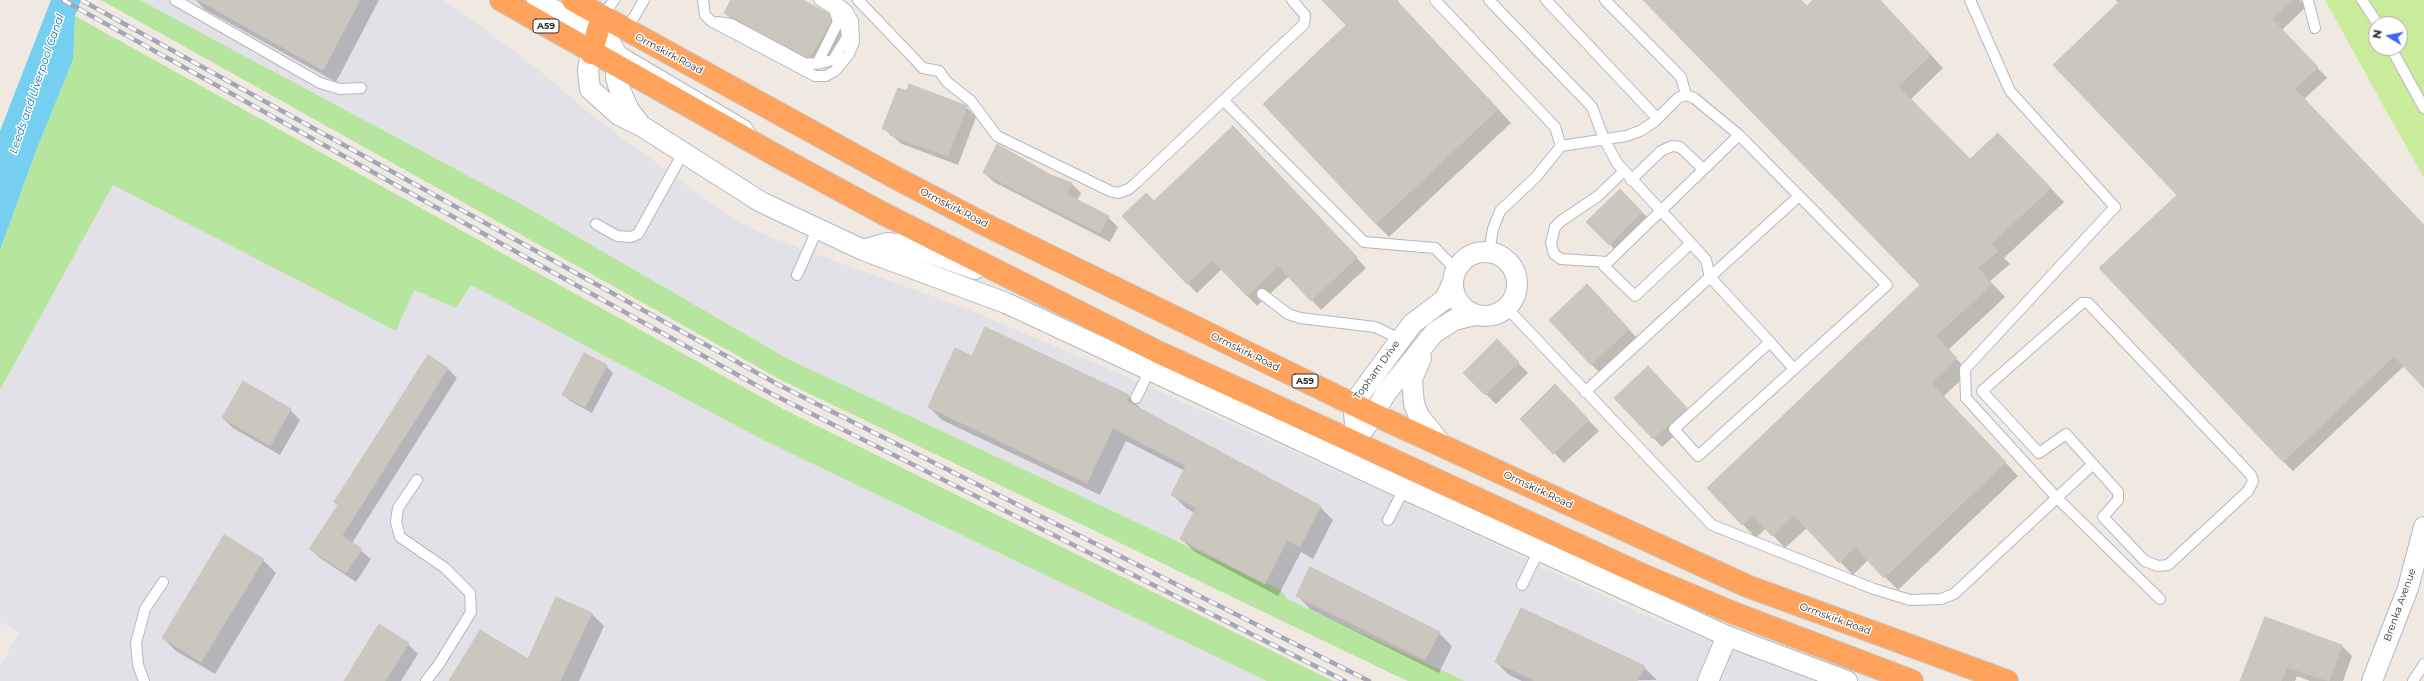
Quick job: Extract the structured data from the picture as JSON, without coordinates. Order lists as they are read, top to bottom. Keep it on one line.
{"streets":{"highway":["A59","Ormskirk Road"],"street":["Topham Drive","Brenka Avenue"]},"crossings":[["Ormskirk Road","Topham Drive"]],"water":["Leeds and Liverpool Canal"],"north":"left"}
